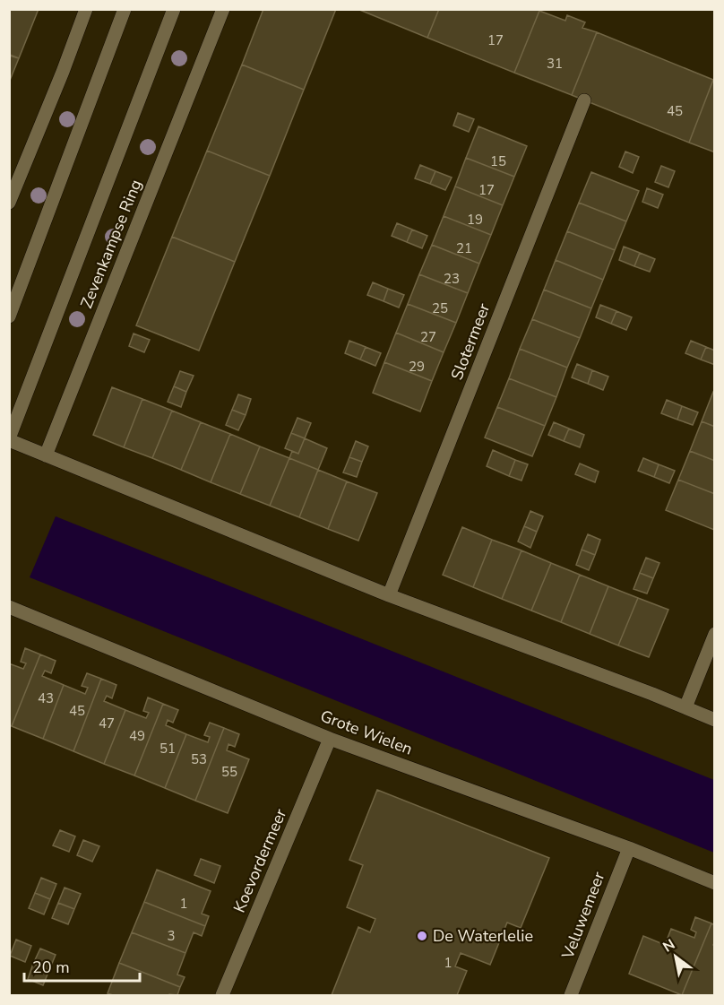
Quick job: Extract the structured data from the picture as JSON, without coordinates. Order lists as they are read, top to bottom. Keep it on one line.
{"streets":{"street":["Zevenkampse Ring","Slotermeer","Grote Wielen","Koevordermeer","Veluwemeer"]},"crossings":[["Grote Wielen","Koevordermeer"],["Grote Wielen","Veluwemeer"]],"places":["De Waterlelie"],"house_numbers":["17","31","45","15","17","19","21","23","25","27","29","43","45","47","49","51","53","55","1","3","1"],"scale_bar":"20 m","north":"top left"}
